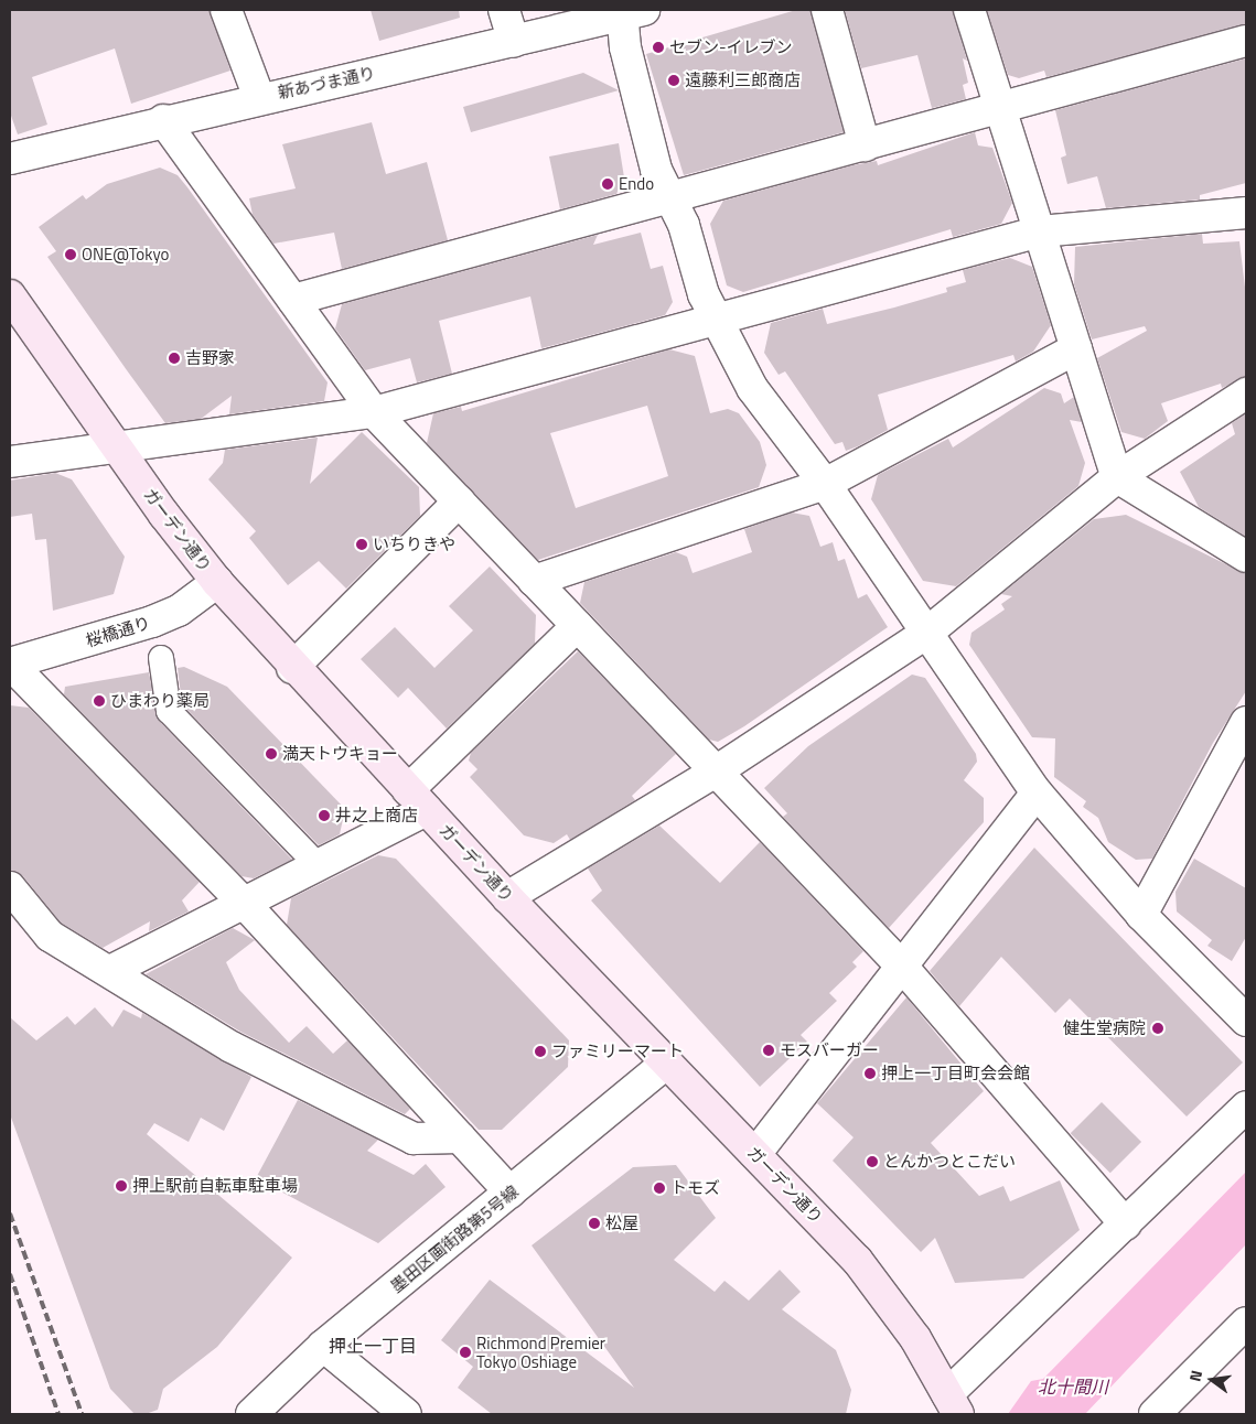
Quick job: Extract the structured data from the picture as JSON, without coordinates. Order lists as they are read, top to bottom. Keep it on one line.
{"streets":{"main road":["ガーデン通り"],"street":["新あづま通り","桜橋通り","墨田区画街路第5号線"]},"crossings":[["ガーデン通り","桜橋通り"],["ガーデン通り","墨田区画街路第5号線"]],"districts":["押上一丁目"],"water":["北十間川"],"places":["セブン-イレブン","遠藤利三郎商店","Endo","ONE@Tokyo","吉野家","いちりきや","ひまわり薬局","満天トウキョー","井之上商店","健生堂病院","モスバーガー","ファミリーマート","押上一丁目町会会館","とんかつとこだい","押上駅前自転車駐車場","トモズ","松屋","Richmond Premier Tokyo Oshiage"],"north":"left"}
